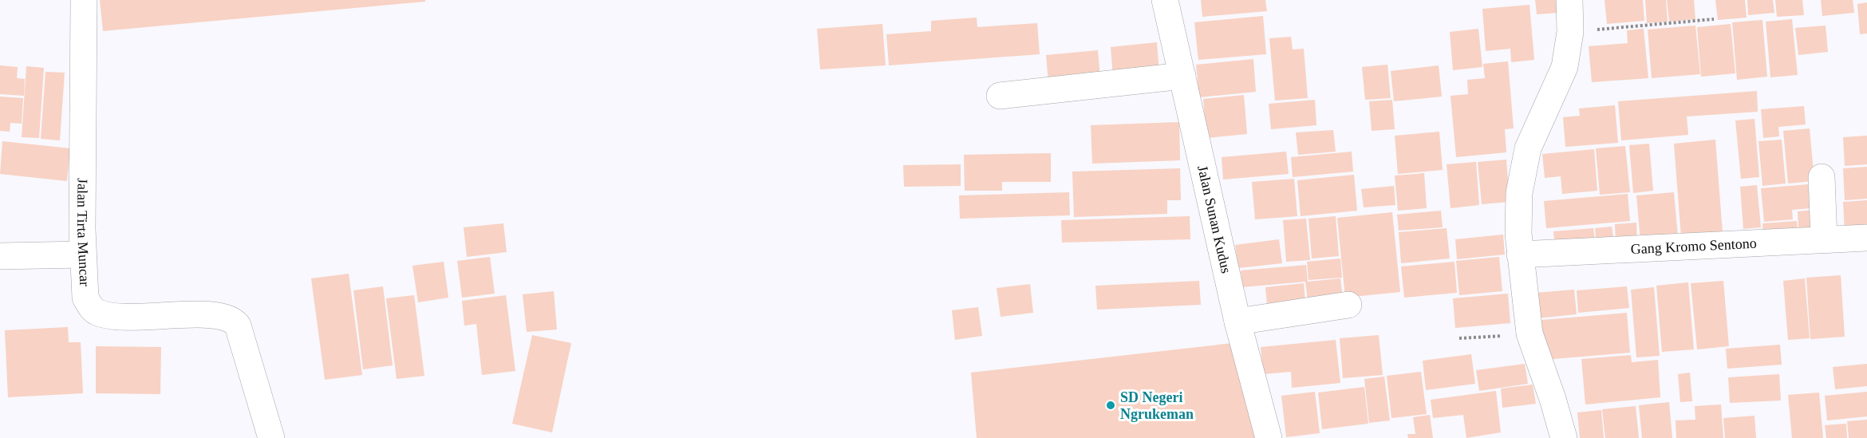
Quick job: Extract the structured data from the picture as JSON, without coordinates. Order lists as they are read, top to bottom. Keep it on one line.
{"streets":{"street":["Jalan Sunan Kudus","Jalan Tirta Muncar","Gang Kromo Sentono"]},"places":["SD Negeri Ngrukeman"]}
